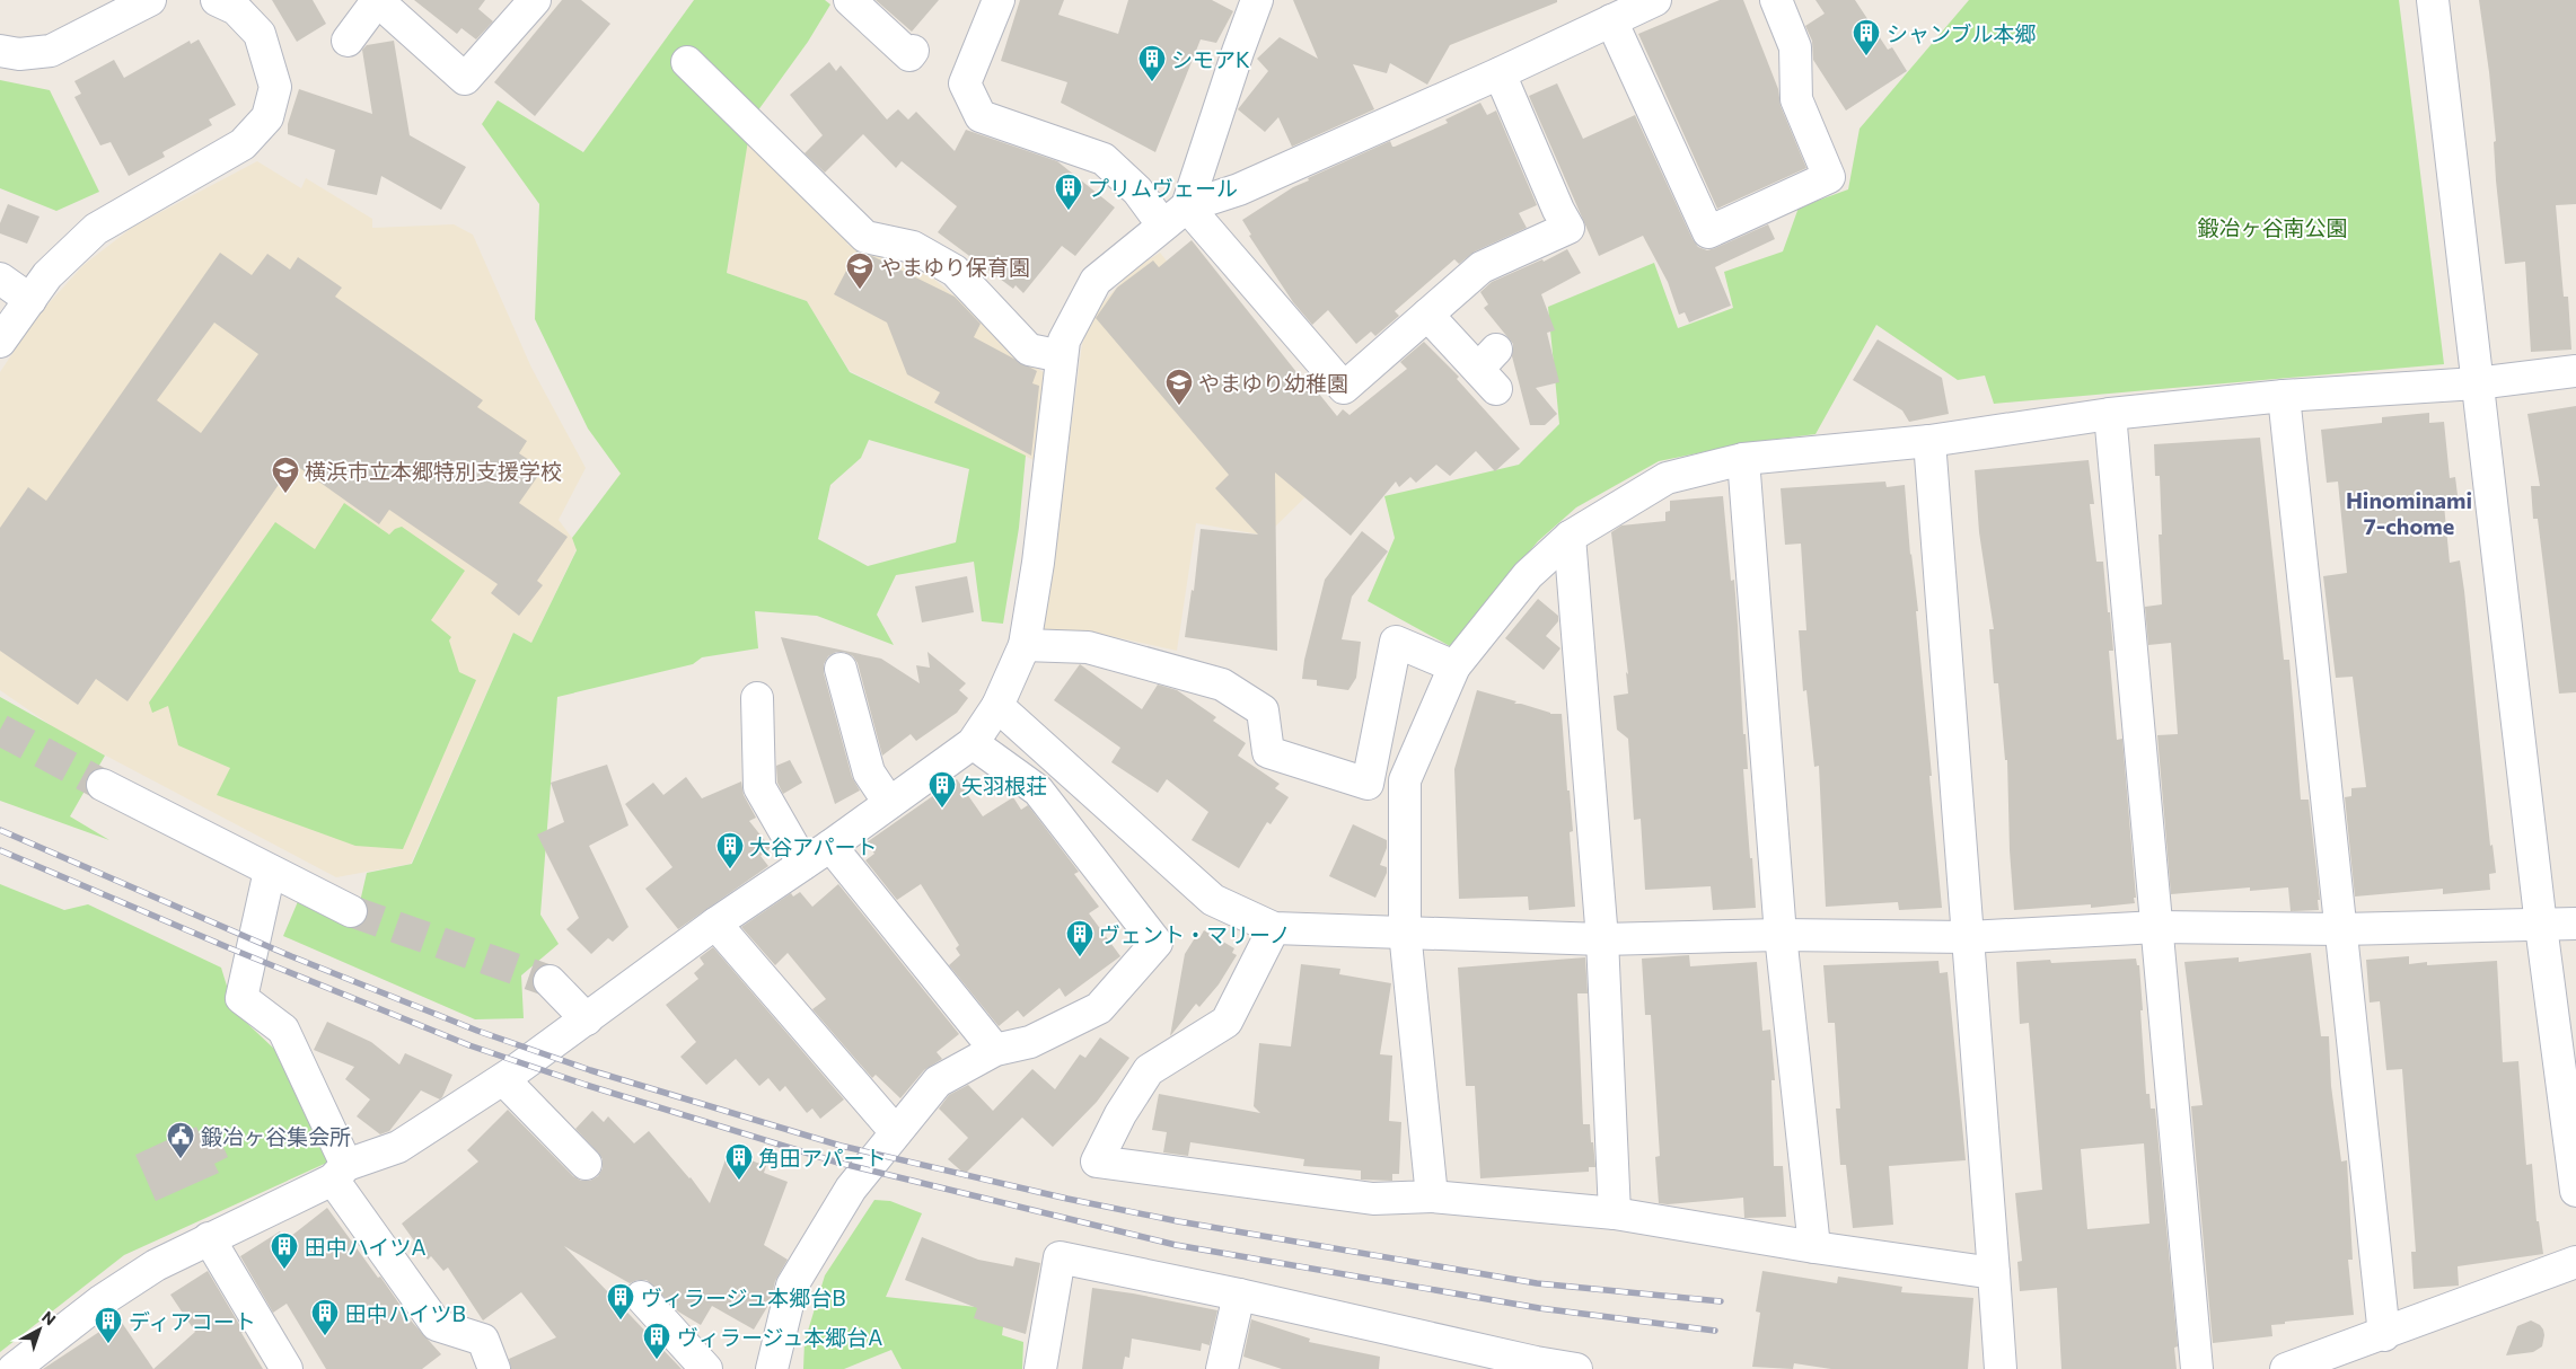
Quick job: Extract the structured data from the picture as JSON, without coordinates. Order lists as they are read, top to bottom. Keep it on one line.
{"districts":["Hinominami 7-chome"],"parks":["鍛冶ヶ谷南公園"],"places":{"building":["シャンブル本郷","シモアK","プリムヴェール","矢羽根荘","大谷アパート","ヴェント・マリーノ","角田アパート","田中ハイツA","ヴィラージュ本郷台B","田中ハイツB","ディアコート","ヴィラージュ本郷台A"],"school or university":["やまゆり保育園","やまゆり幼稚園","横浜市立本郷特別支援学校"],"public building":["鍛冶ヶ谷集会所"]},"north":"top right"}
